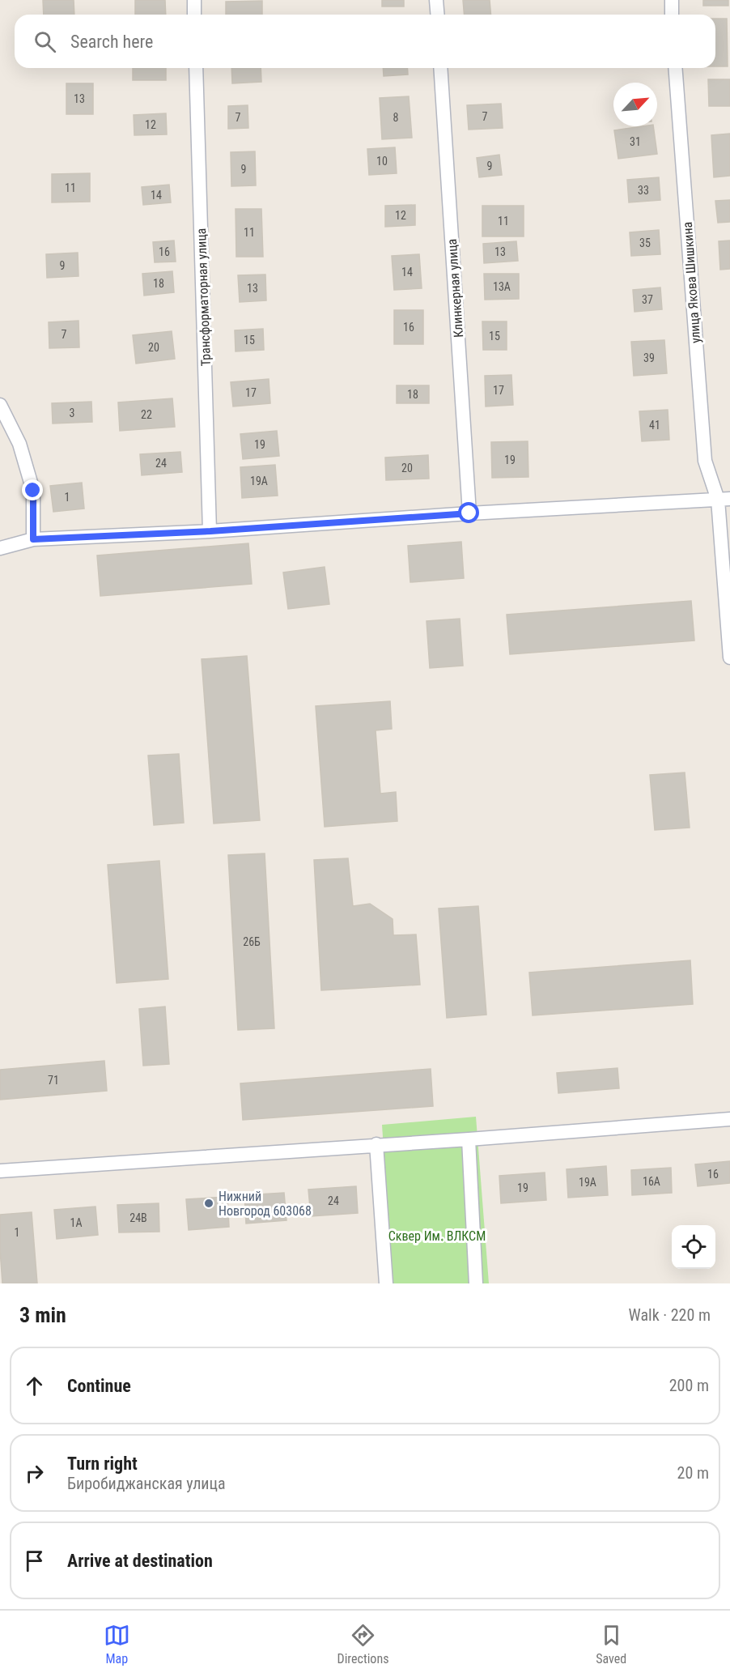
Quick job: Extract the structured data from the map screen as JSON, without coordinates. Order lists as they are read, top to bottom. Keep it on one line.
{"streets":{"street":["улица Якова Шишкина","Клинкерная улица","Трансформаторная улица"]},"parks":["Сквер Им. ВЛКСМ"],"places":["Нижний Новгород 603068"],"house_numbers":["13","7","7","8","12","31","10","9","9","11","33","14","12","11","11","35","16","13","9","14","18","13А","13","37","16","7","15","15","20","39","17","17","18","3","22","41","19","19","24","20","19А","1","26Б","71","16","16А","19А","19","24","24В","1А","1"],"north":"top right","page":{"search":"Search here","heading":["3 min","Walk · 220 m"],"list":[["Continue","200 m"],["Turn right","Биробиджанская улица","20 m"],"Arrive at destination"],"nav":["Map","Directions","Saved"]}}
